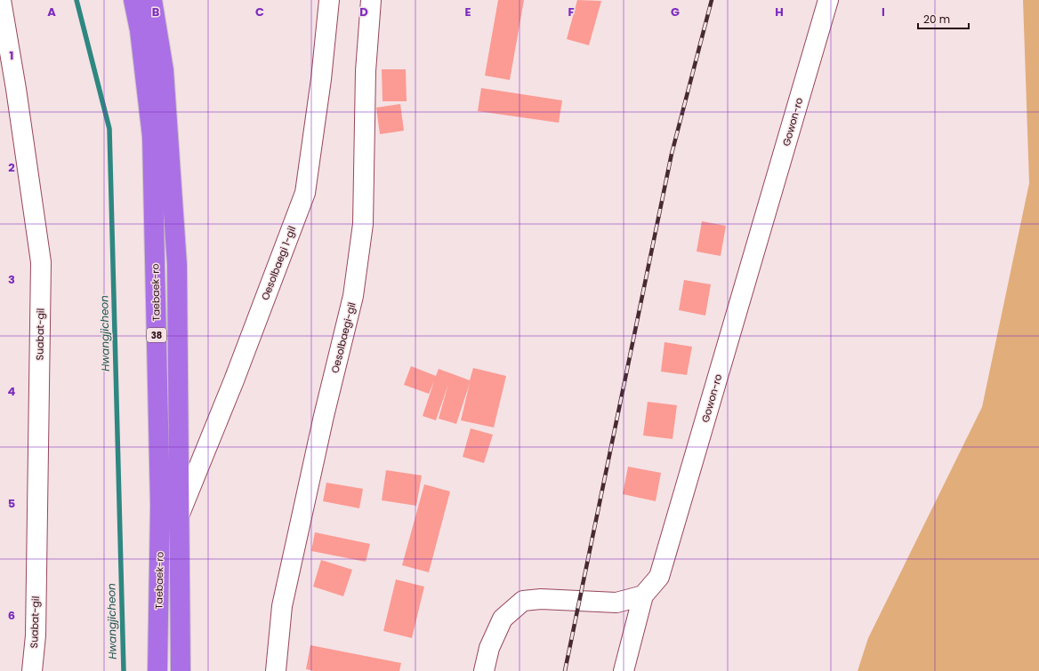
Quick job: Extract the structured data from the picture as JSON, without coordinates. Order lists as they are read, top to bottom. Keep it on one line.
{"streets":{"highway":["Taebaek-ro","38"],"street":["Gowon-ro","Oesolbaegi 1-gil","Suabat-gil","Oesolbaegi-gil"]},"crossings":[["Oesolbaegi 1-gil","Taebaek-ro"]],"water":["Hwangjicheon"],"scale_bar":"20 m","grid":{"columns":["A","B","C","D","E","F","G","H","I"],"rows":["1","2","3","4","5","6"]}}
